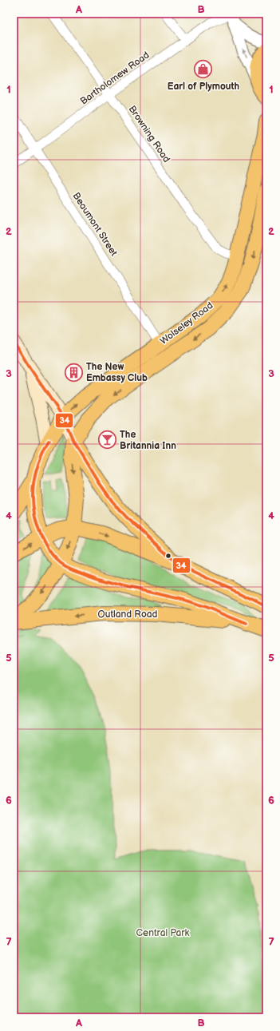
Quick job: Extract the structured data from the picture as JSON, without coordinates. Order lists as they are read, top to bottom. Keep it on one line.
{"streets":{"main road":["Wolseley Road","Outland Road"],"street":["Bartholomew Road","Browning Road","Beaumont Street"]},"crossings":[["Bartholomew Road","Browning Road"],["Bartholomew Road","Beaumont Street"],["Browning Road","Wolseley Road"],["Beaumont Street","Wolseley Road"],["Wolseley Road","Outland Road"]],"parks":["Central Park"],"places":{"shop":["Earl of Plymouth"],"building":["The New Embassy Club"],"bar":["The Britannia Inn"]},"lines":["transit line 34"],"grid":{"columns":["A","B"],"rows":["1","2","3","4","5","6","7"]}}
